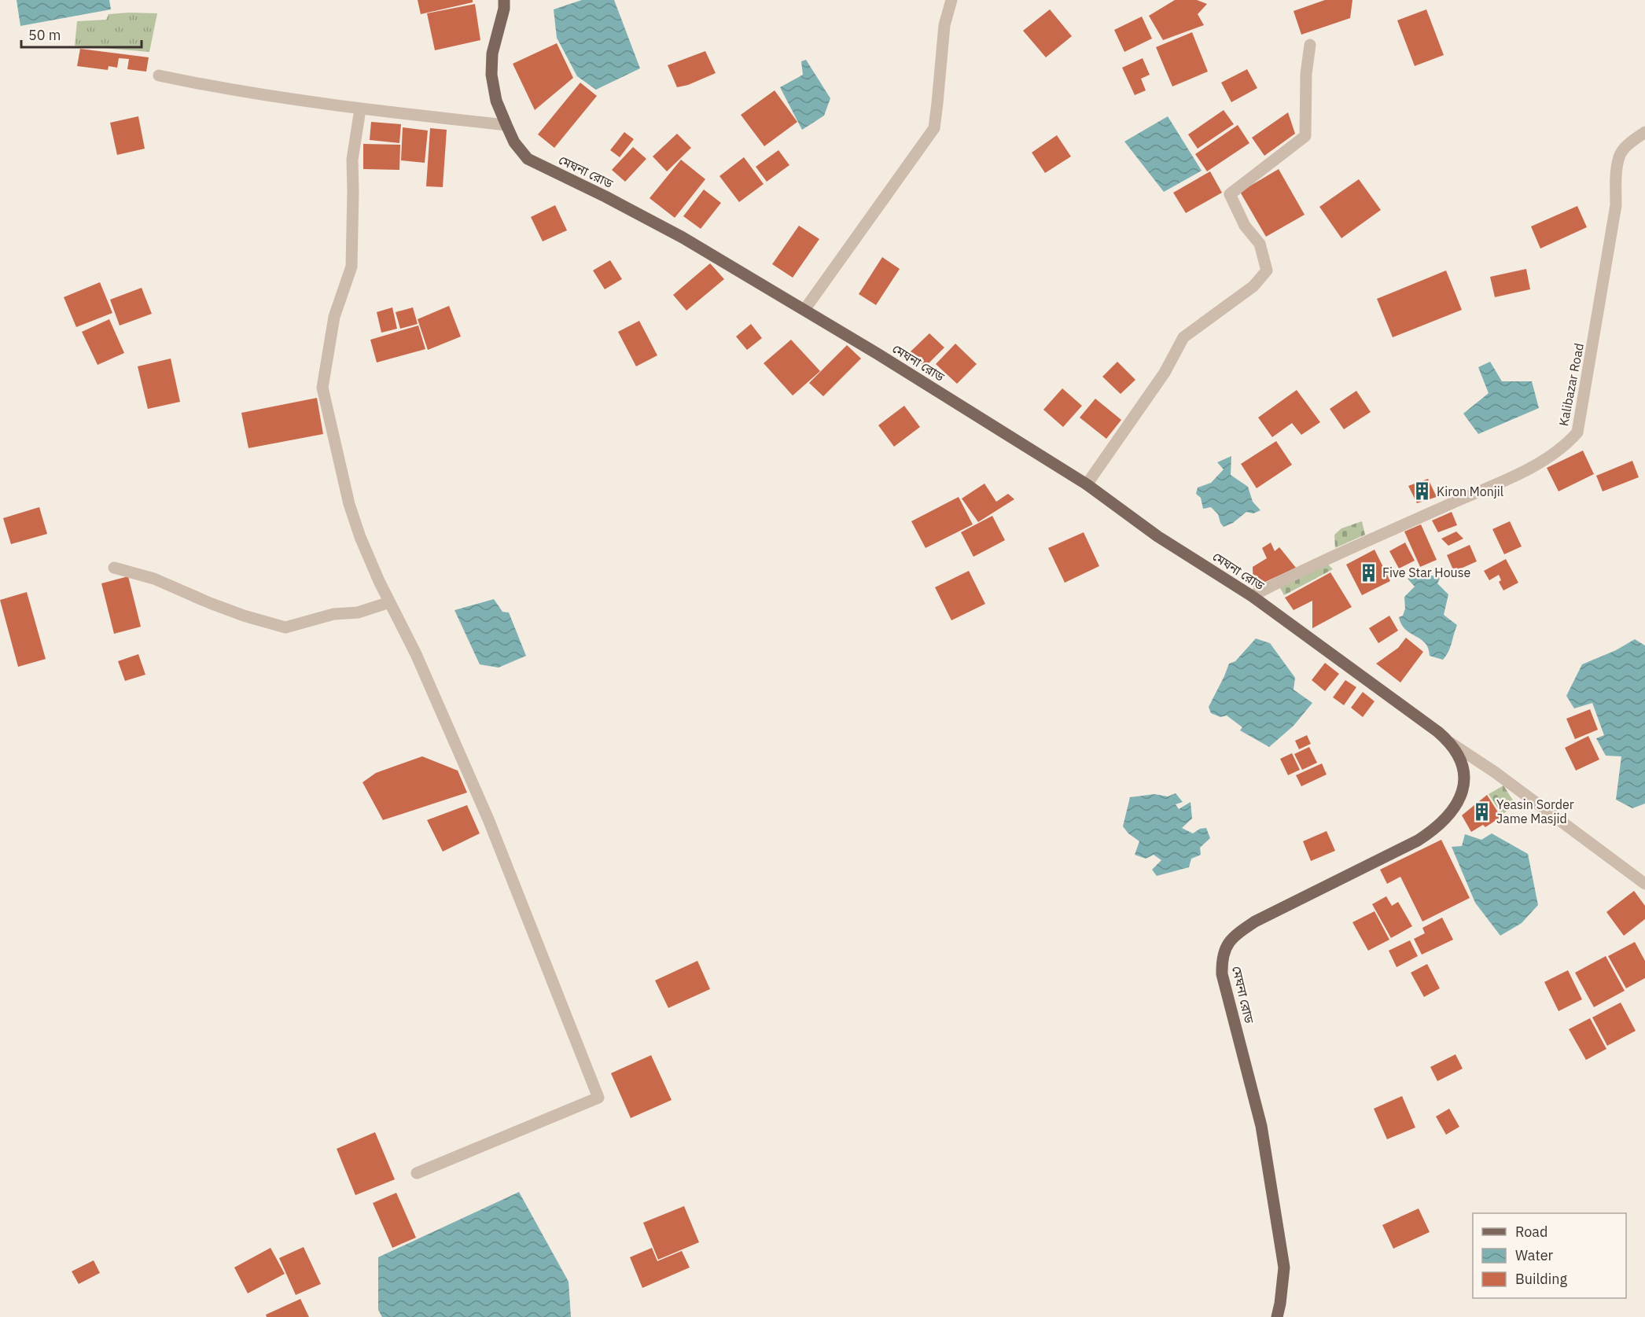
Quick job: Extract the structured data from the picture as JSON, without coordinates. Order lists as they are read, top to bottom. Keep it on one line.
{"streets":{"main road":["মেঘনা রোড"],"street":["Kalibazar Road"]},"crossings":[["মেঘনা রোড","Kalibazar Road"]],"places":{"building":["Kiron Monjil","Five Star House","Yeasin Sorder Jame Masjid"]},"legend":["Road","Water","Building"],"scale_bar":"50 m"}
